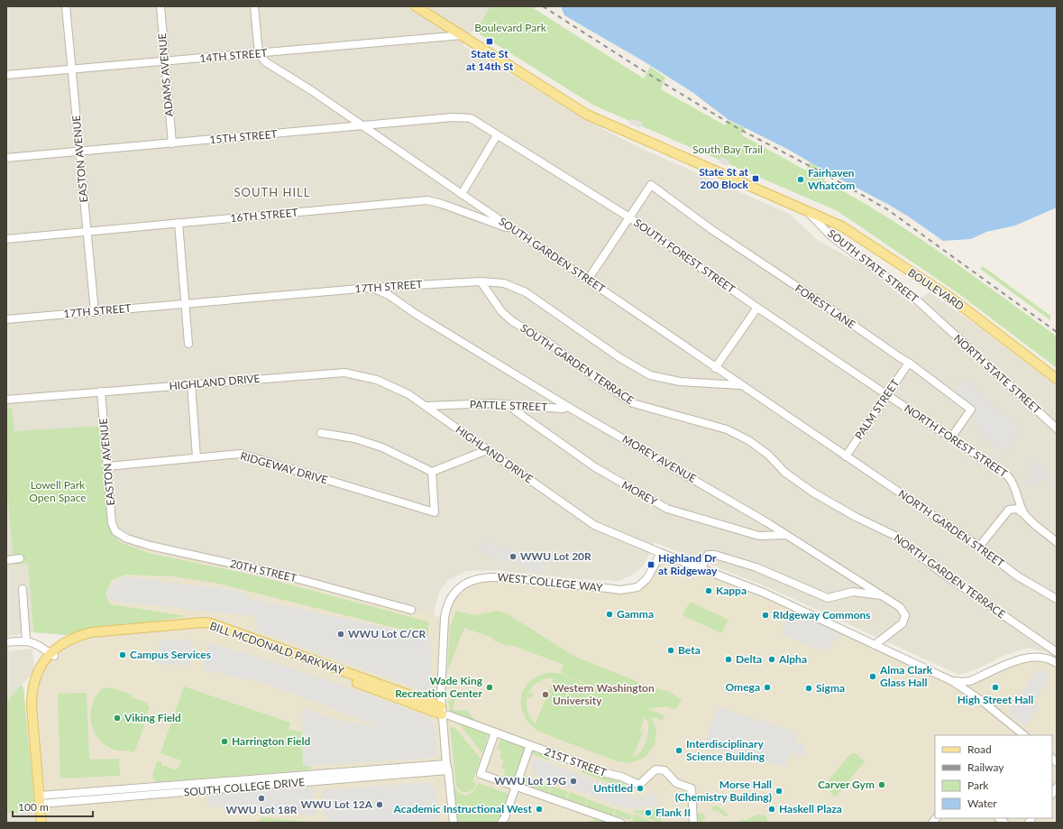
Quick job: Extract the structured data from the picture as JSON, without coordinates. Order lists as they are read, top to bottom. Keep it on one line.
{"streets":{"main road":["BOULEVARD","BILL MCDONALD PARKWAY"],"street":["14TH STREET","ADAMS AVENUE","15TH STREET","EASTON AVENUE","16TH STREET","SOUTH GARDEN STREET","SOUTH FOREST STREET","SOUTH STATE STREET","17TH STREET","FOREST LANE","SOUTH GARDEN TERRACE","NORTH STATE STREET","HIGHLAND DRIVE","PATTLE STREET","PALM STREET","NORTH FOREST STREET","MOREY AVENUE","RIDGEWAY DRIVE","MOREY","NORTH GARDEN STREET","20TH STREET","NORTH GARDEN TERRACE","WEST COLLEGE WAY","21ST STREET","SOUTH COLLEGE DRIVE"]},"crossings":[["14TH STREET","ADAMS AVENUE"],["14TH STREET","EASTON AVENUE"],["14TH STREET","SOUTH GARDEN STREET"],["14TH STREET","BOULEVARD"],["ADAMS AVENUE","15TH STREET"],["15TH STREET","EASTON AVENUE"],["15TH STREET","SOUTH GARDEN STREET"],["15TH STREET","SOUTH FOREST STREET"],["EASTON AVENUE","16TH STREET"],["EASTON AVENUE","17TH STREET"],["EASTON AVENUE","HIGHLAND DRIVE"],["EASTON AVENUE","RIDGEWAY DRIVE"],["EASTON AVENUE","20TH STREET"],["16TH STREET","SOUTH GARDEN STREET"],["SOUTH GARDEN STREET","17TH STREET"],["SOUTH GARDEN STREET","PALM STREET"],["SOUTH GARDEN STREET","NORTH GARDEN STREET"],["SOUTH FOREST STREET","FOREST LANE"],["SOUTH FOREST STREET","PALM STREET"],["SOUTH FOREST STREET","NORTH FOREST STREET"],["SOUTH STATE STREET","BOULEVARD"],["SOUTH STATE STREET","NORTH STATE STREET"],["17TH STREET","SOUTH GARDEN TERRACE"],["17TH STREET","MOREY AVENUE"],["FOREST LANE","PALM STREET"],["FOREST LANE","NORTH FOREST STREET"],["SOUTH GARDEN TERRACE","NORTH GARDEN TERRACE"],["HIGHLAND DRIVE","PATTLE STREET"],["HIGHLAND DRIVE","MOREY AVENUE"],["HIGHLAND DRIVE","WEST COLLEGE WAY"],["PATTLE STREET","MOREY AVENUE"],["PATTLE STREET","MOREY"],["PALM STREET","NORTH FOREST STREET"],["PALM STREET","NORTH GARDEN STREET"],["MOREY AVENUE","MOREY"],["WEST COLLEGE WAY","BILL MCDONALD PARKWAY"],["WEST COLLEGE WAY","21ST STREET"],["WEST COLLEGE WAY","SOUTH COLLEGE DRIVE"],["BILL MCDONALD PARKWAY","21ST STREET"],["BILL MCDONALD PARKWAY","SOUTH COLLEGE DRIVE"]],"districts":["SOUTH HILL"],"parks":["Boulevard Park","South Bay Trail","Lowell Park Open Space"],"places":{"transit":["State St at 14th St","State St at 200 Block","Highland Dr at Ridgeway"],"other":["Fairhaven Whatcom","WWU Lot 20R","Kappa","Gamma","RIdgeway Commons","WWU Lot C/CR","Beta","Campus Services","Delta","Alpha","Alma Clark Glass Hall","Wade King Recreation Center","Omega","High Street Hall","Sigma","Western Washington University","Viking Field","Harrington Field","Interdisciplinary Science Building","WWU Lot 19G","Carver Gym","Untitled","Morse Hall (Chemistry Building)","WWU Lot 18R","WWU Lot 12A","Academic Instructional West","Haskell Plaza","Flank II"]},"legend":["Road","Railway","Park","Water"],"scale_bar":"100 m"}
